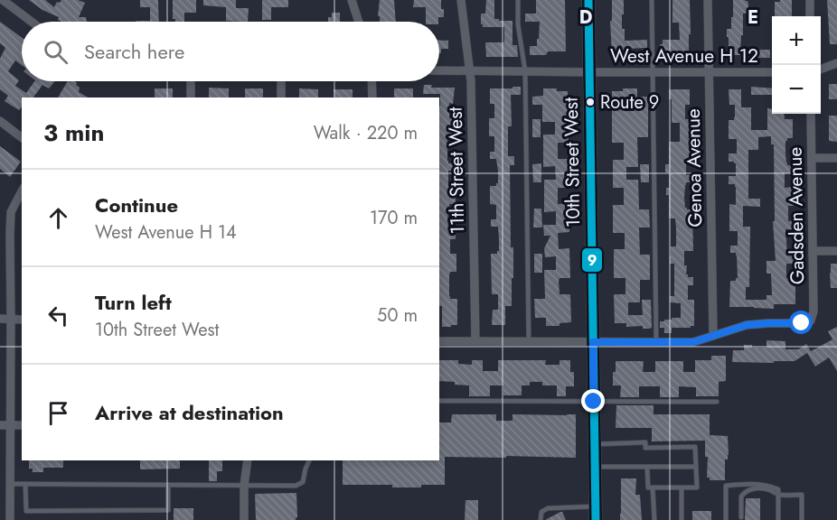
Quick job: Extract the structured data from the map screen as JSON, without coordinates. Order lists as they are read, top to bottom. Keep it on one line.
{"streets":{"main road":["10th Street West"],"street":["West Avenue H 12","Genoa Avenue","11th Street West","Gadsden Avenue"]},"crossings":[["West Avenue H 12","10th Street West"],["West Avenue H 12","Genoa Avenue"],["West Avenue H 12","11th Street West"],["Genoa Avenue","Gadsden Avenue"]],"places":["Route 9"],"lines":["transit line 9"],"page":{"map_buttons":["+","−"],"search":"Search here","heading":["3 min","Walk · 220 m"],"list":[["Continue","West Avenue H 14","170 m"],["Turn left","10th Street West","50 m"],"Arrive at destination"]},"grid":{"columns":["D","E"]}}
